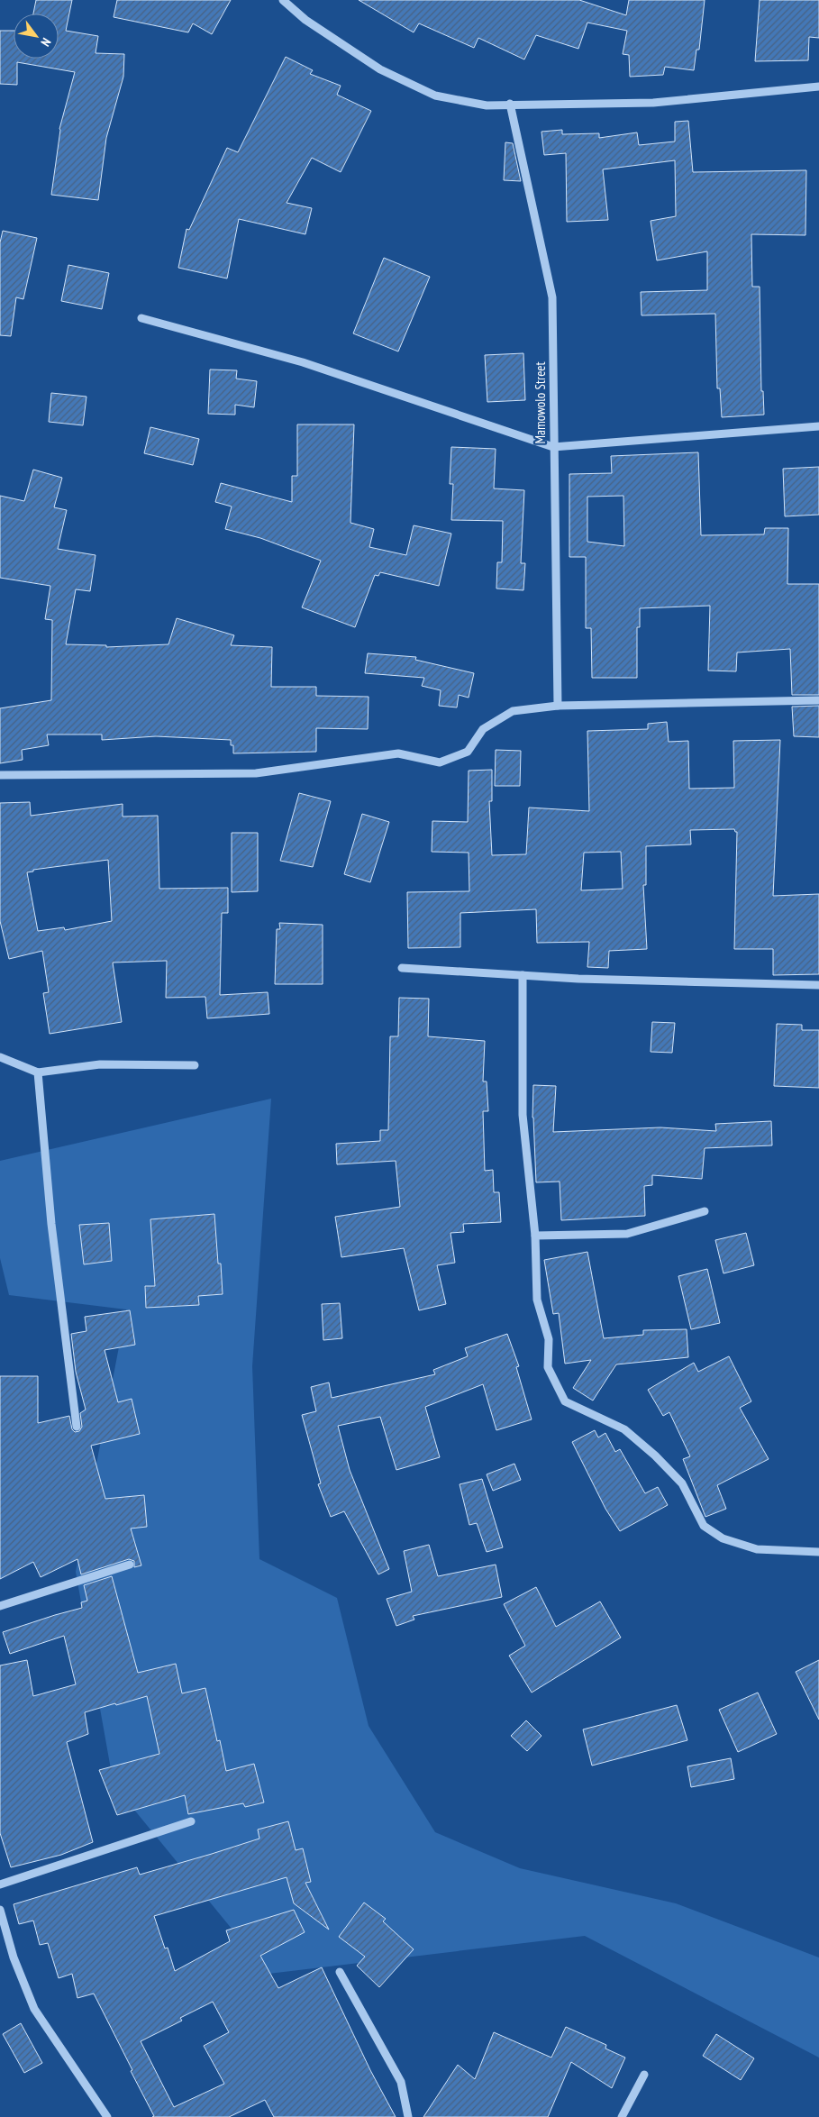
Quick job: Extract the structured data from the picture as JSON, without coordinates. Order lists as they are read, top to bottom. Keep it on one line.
{"streets":{"street":["Mamowolo Street"]},"north":"bottom right"}
